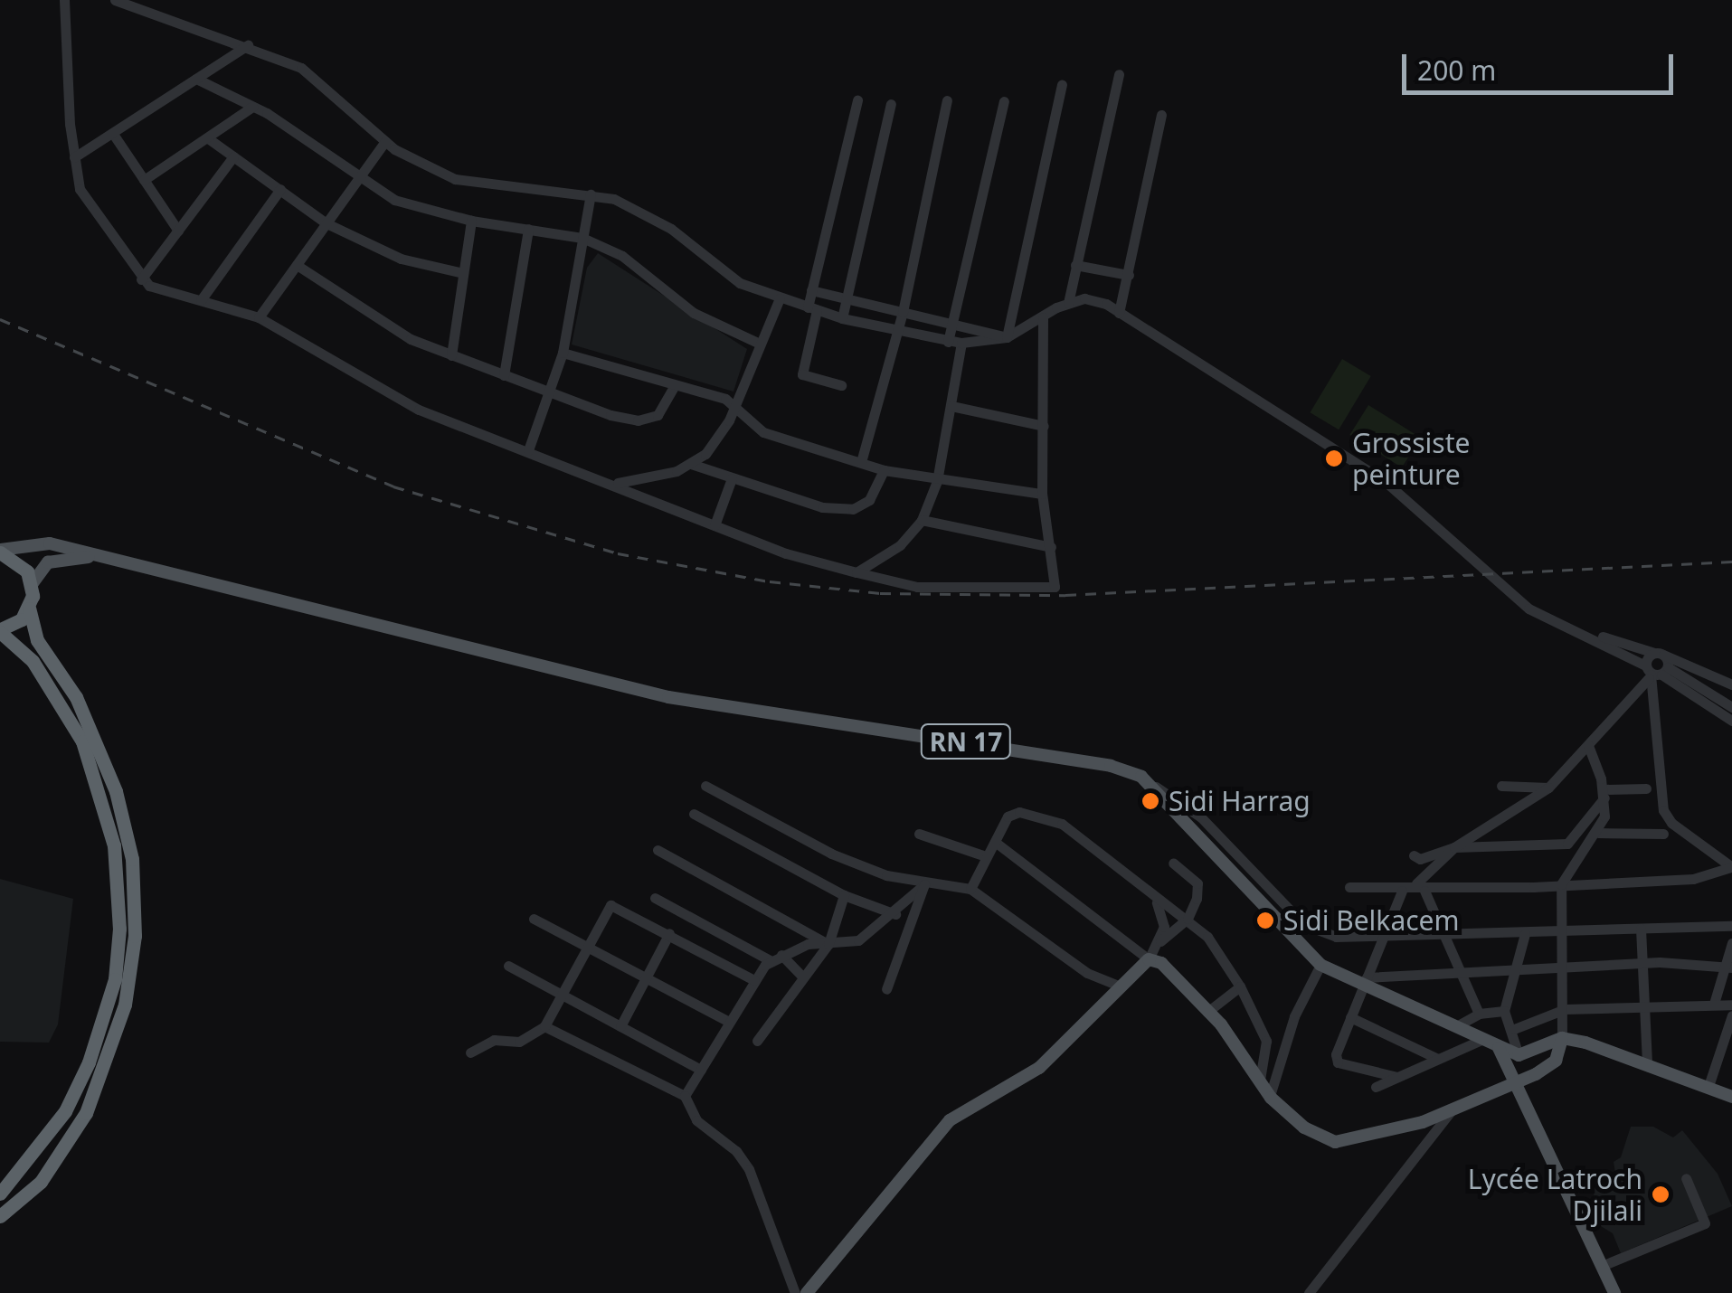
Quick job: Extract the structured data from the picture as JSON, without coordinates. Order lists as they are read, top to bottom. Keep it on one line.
{"streets":{"main road":["RN 17"]},"places":["Grossiste peinture","Sidi Harrag","Sidi Belkacem","Lycée Latroch Djilali"],"scale_bar":"200 m"}
